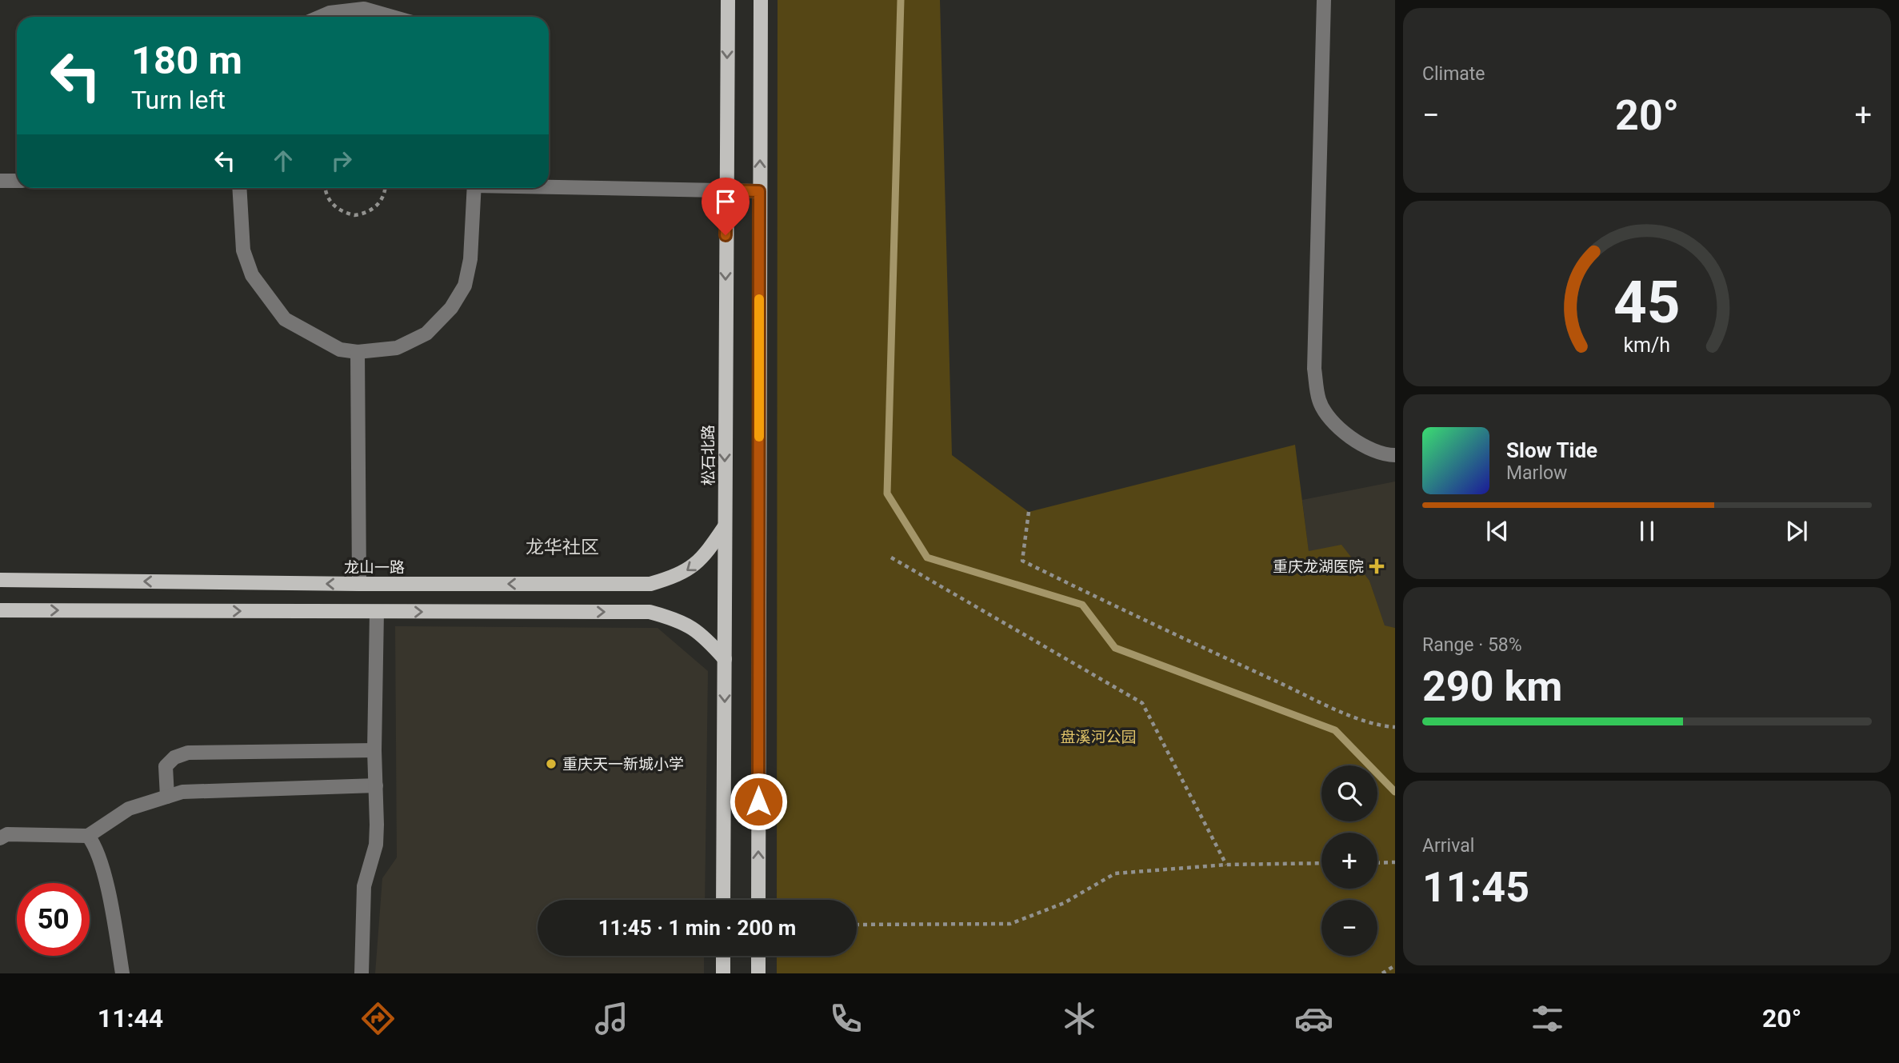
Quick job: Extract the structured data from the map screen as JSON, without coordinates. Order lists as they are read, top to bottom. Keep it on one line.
{"streets":{"main road":["松石北路","龙山一路"]},"crossings":[["松石北路","龙山一路"]],"districts":["龙华社区"],"parks":["盘溪河公园"],"places":{"health":["重庆龙湖医院"],"other":["重庆天一新城小学"]},"page":{"tile":["Climate",["Range · 58%","290 km"],["Arrival","11:45"]],"turn":["180 m","Turn left"],"heat":["−","20°","+"],"song":["Slow Tide","Marlow"],"map_buttons":["+","−"],"limit":"50","trip":"11:45 · 1 min · 200 m","tabs":["11:44","20°"],"gauge":["45","km/h"]}}
